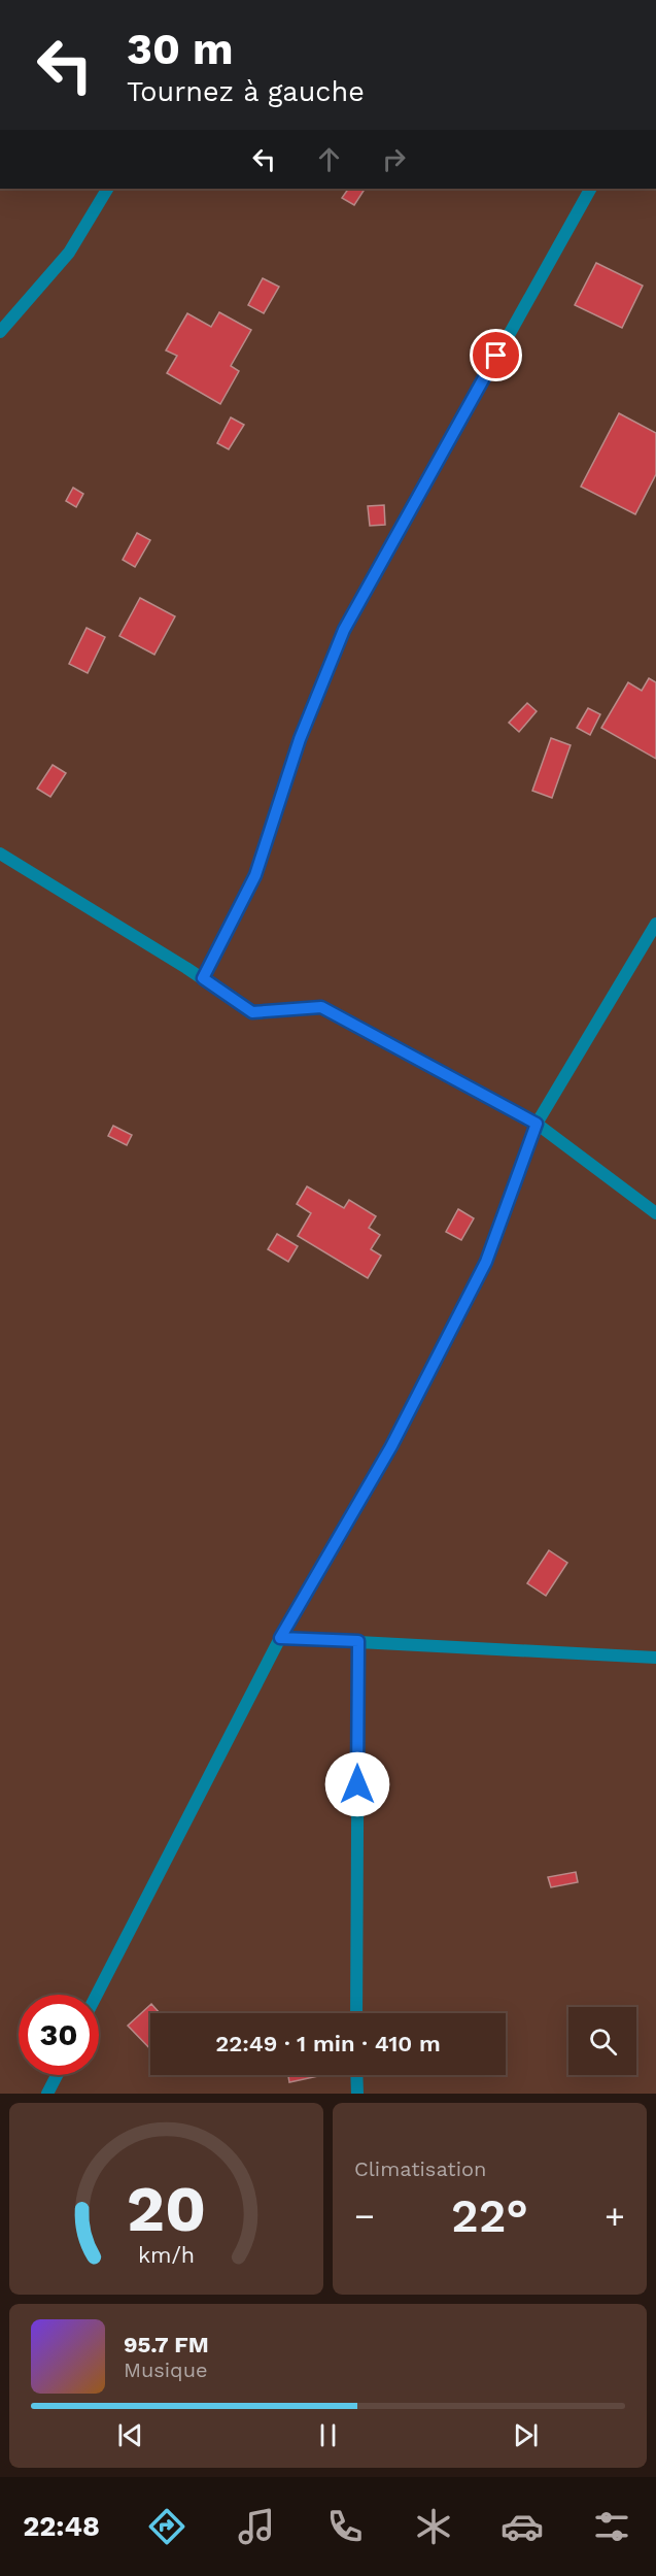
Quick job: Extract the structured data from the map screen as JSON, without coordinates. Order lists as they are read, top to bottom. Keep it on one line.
{"page":{"turn":["30 m","Tournez à gauche"],"limit":"30","trip":"22:49 · 1 min · 410 m","tile":"Climatisation","heat":["−","22°","+"],"song":["95.7 FM","Musique"],"tabs":"22:48","gauge":["20","km/h"]}}
